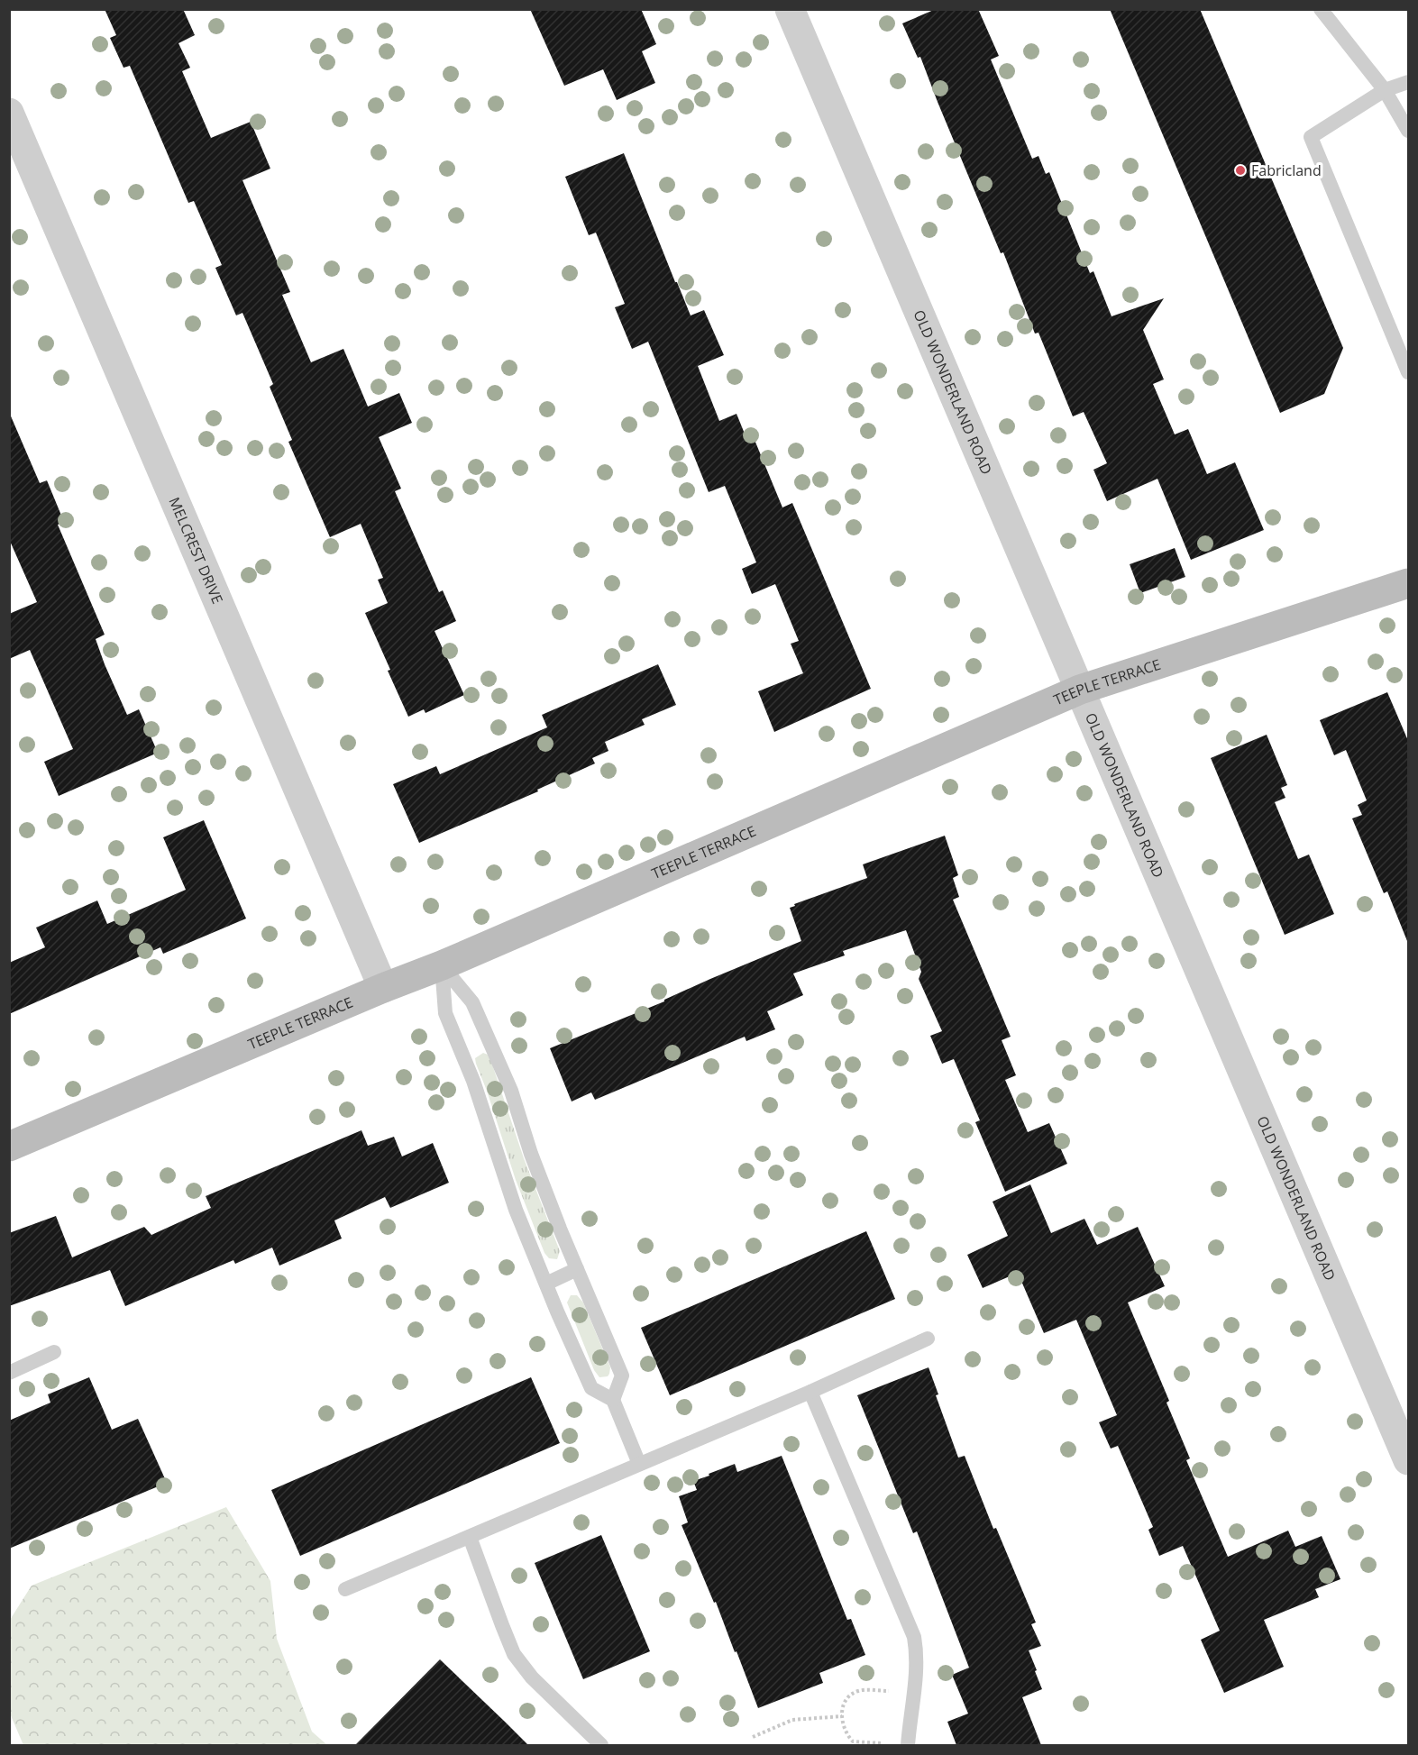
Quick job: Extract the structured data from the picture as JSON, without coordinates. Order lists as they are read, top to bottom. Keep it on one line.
{"streets":{"street":["OLD WONDERLAND ROAD","MELCREST DRIVE","TEEPLE TERRACE"]},"crossings":[["OLD WONDERLAND ROAD","TEEPLE TERRACE"],["MELCREST DRIVE","TEEPLE TERRACE"]],"places":["Fabricland"]}
